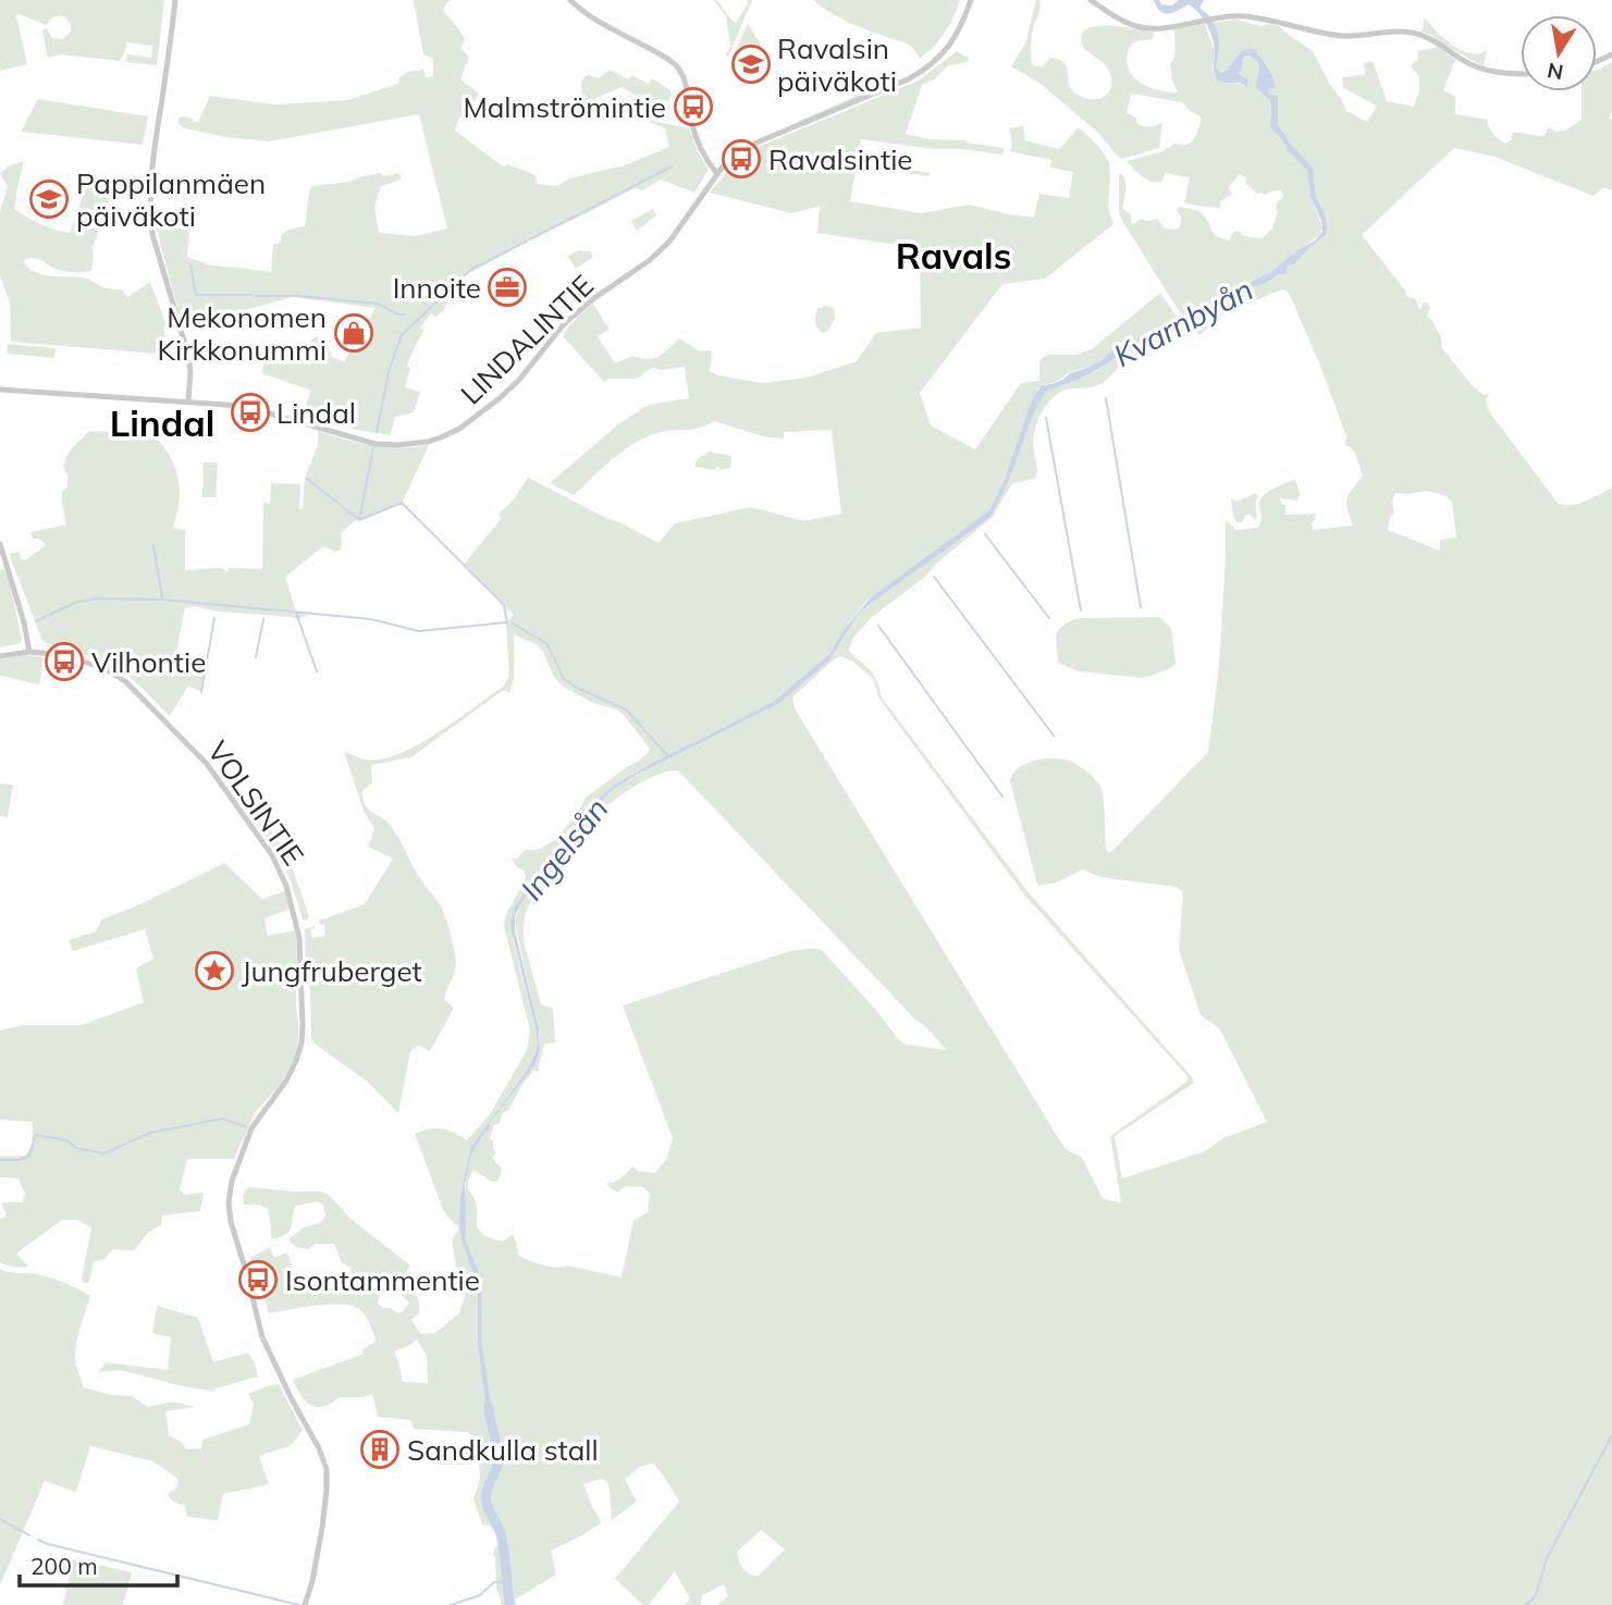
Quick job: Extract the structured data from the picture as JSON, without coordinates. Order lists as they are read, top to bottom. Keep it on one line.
{"streets":{"street":["LINDALINTIE","VOLSINTIE"]},"districts":["Ravals","Lindal"],"water":["Kvarnbyån","Ingelsån"],"places":{"school or university":["Ravalsin päiväkoti","Pappilanmäen päiväkoti"],"bus stop":["Malmströmintie","Ravalsintie","Lindal","Vilhontie","Isontammentie"],"office":["Innoite"],"shop":["Mekonomen Kirkkonummi"],"place":["Jungfruberget"],"building":["Sandkulla stall"]},"scale_bar":"200 m","north":"bottom"}
